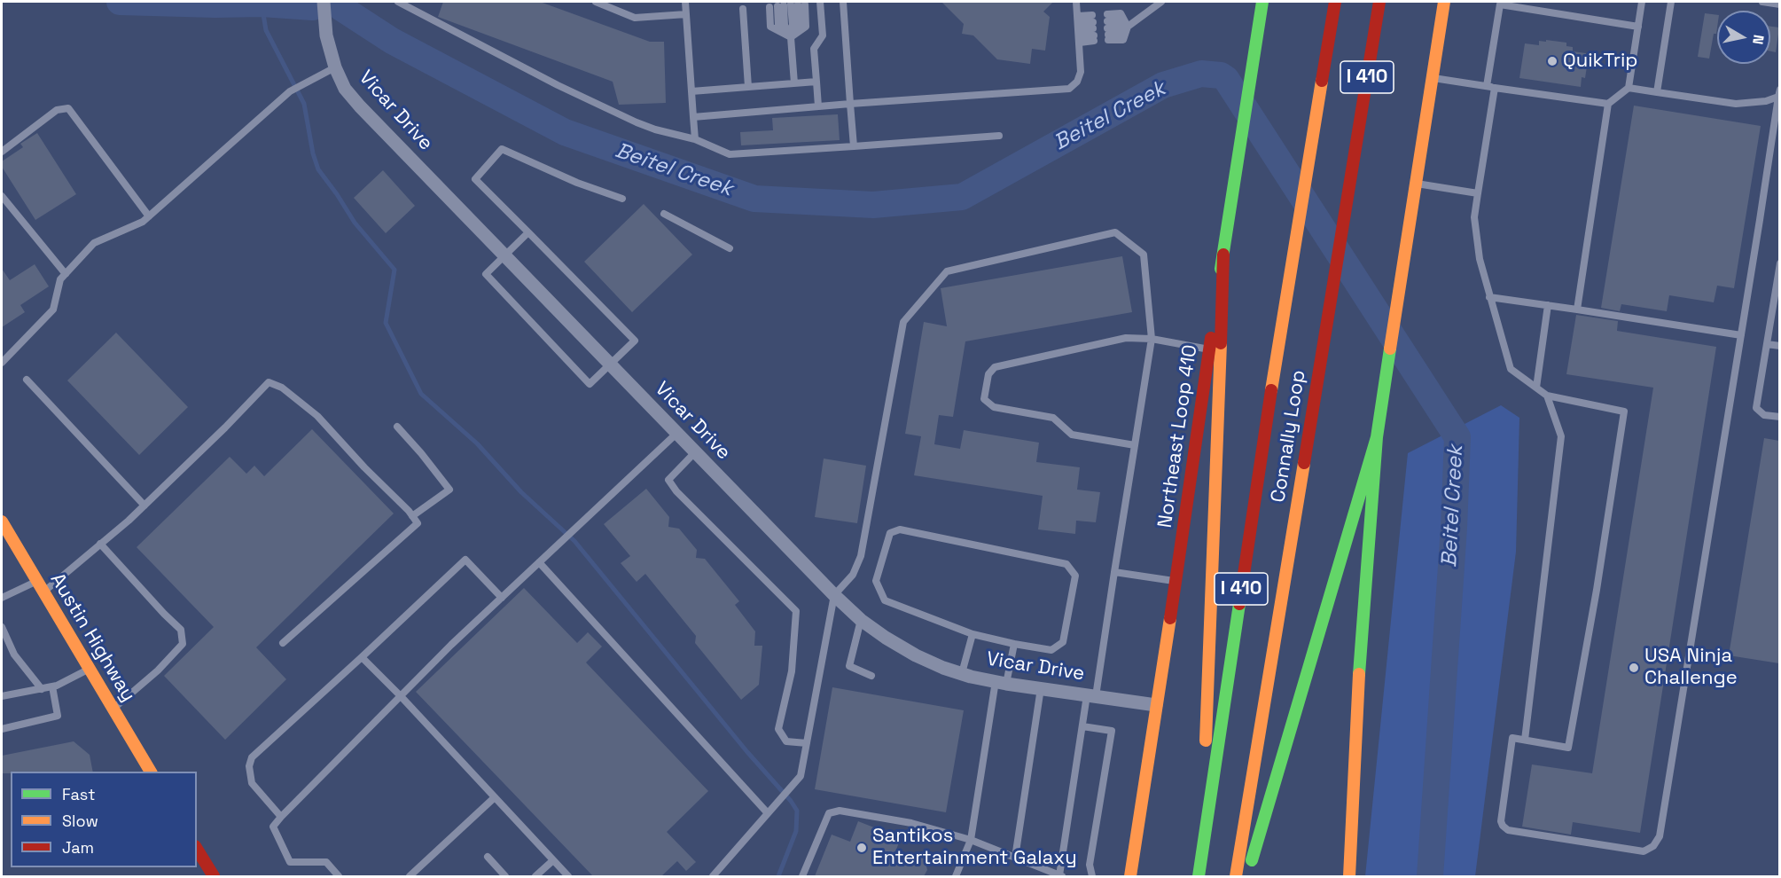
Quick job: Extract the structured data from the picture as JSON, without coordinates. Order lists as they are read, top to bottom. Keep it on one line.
{"streets":{"main road":["I 410","Northeast Loop 410","Connally Loop","Austin Highway"],"street":["Vicar Drive"]},"crossings":[["Vicar Drive","Northeast Loop 410"]],"water":["Beitel Creek"],"places":["QuikTrip","USA Ninja Challenge","Santikos Entertainment Galaxy"],"legend":["Fast","Slow","Jam"],"north":"right"}
